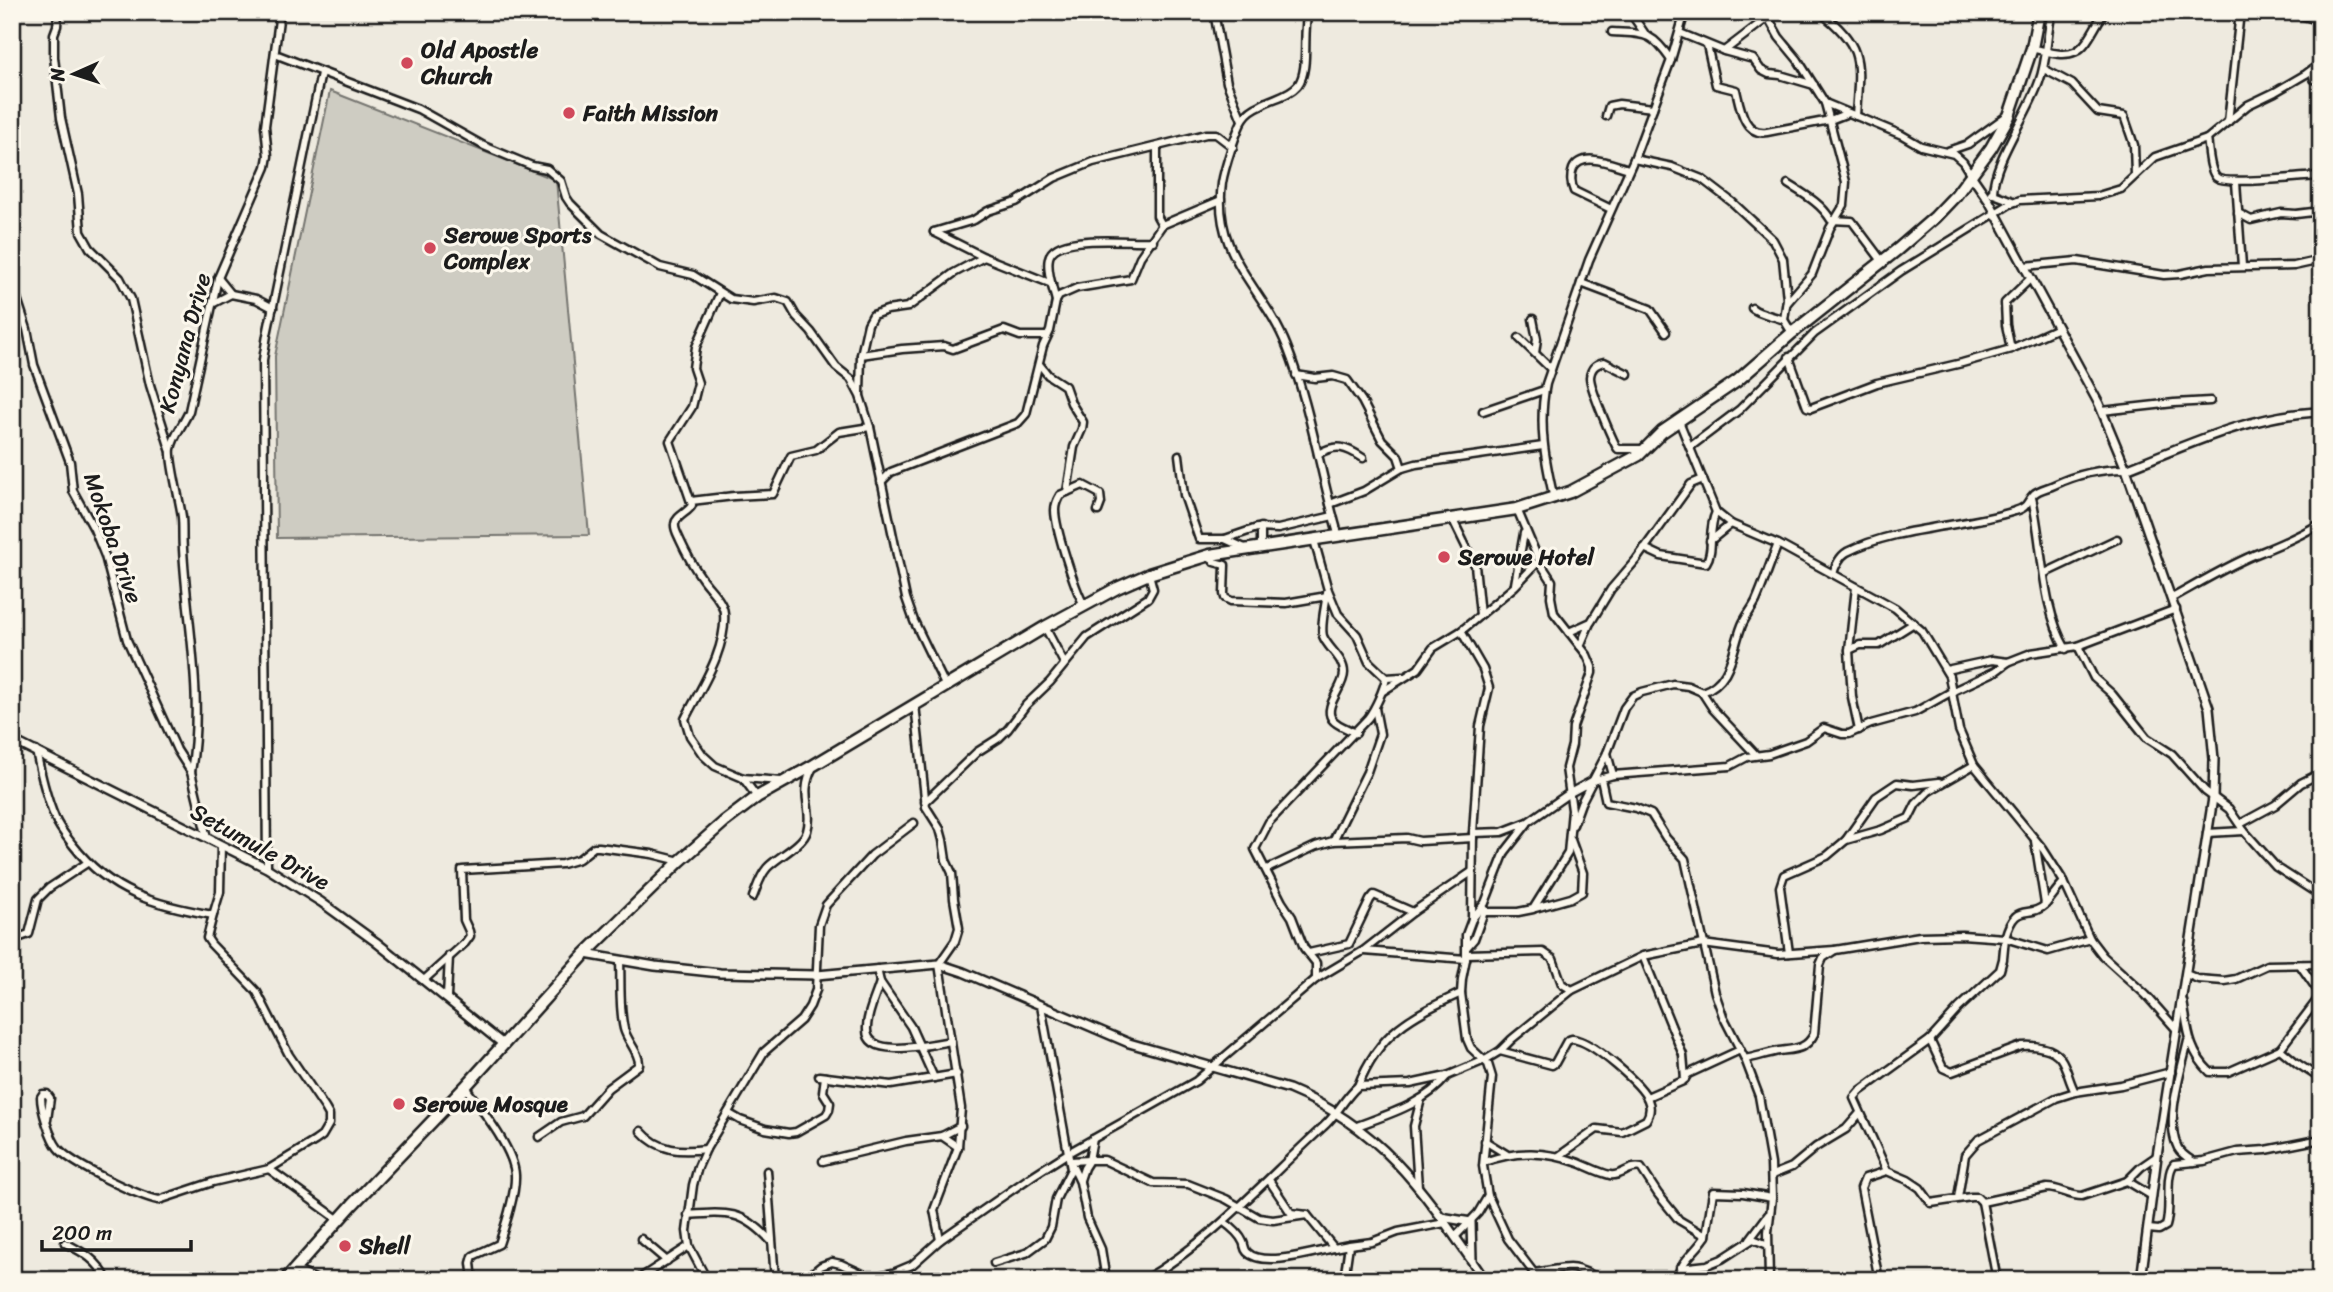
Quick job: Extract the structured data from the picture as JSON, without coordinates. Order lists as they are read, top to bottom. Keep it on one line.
{"streets":{"street":["Konyana Drive","Mokoba Drive","Setumule Drive"]},"crossings":[["Mokoba Drive","Setumule Drive"]],"places":["Old Apostle Church","Faith Mission","Serowe Sports Complex","Serowe Hotel","Serowe Mosque","Shell"],"scale_bar":"200 m","north":"left"}
